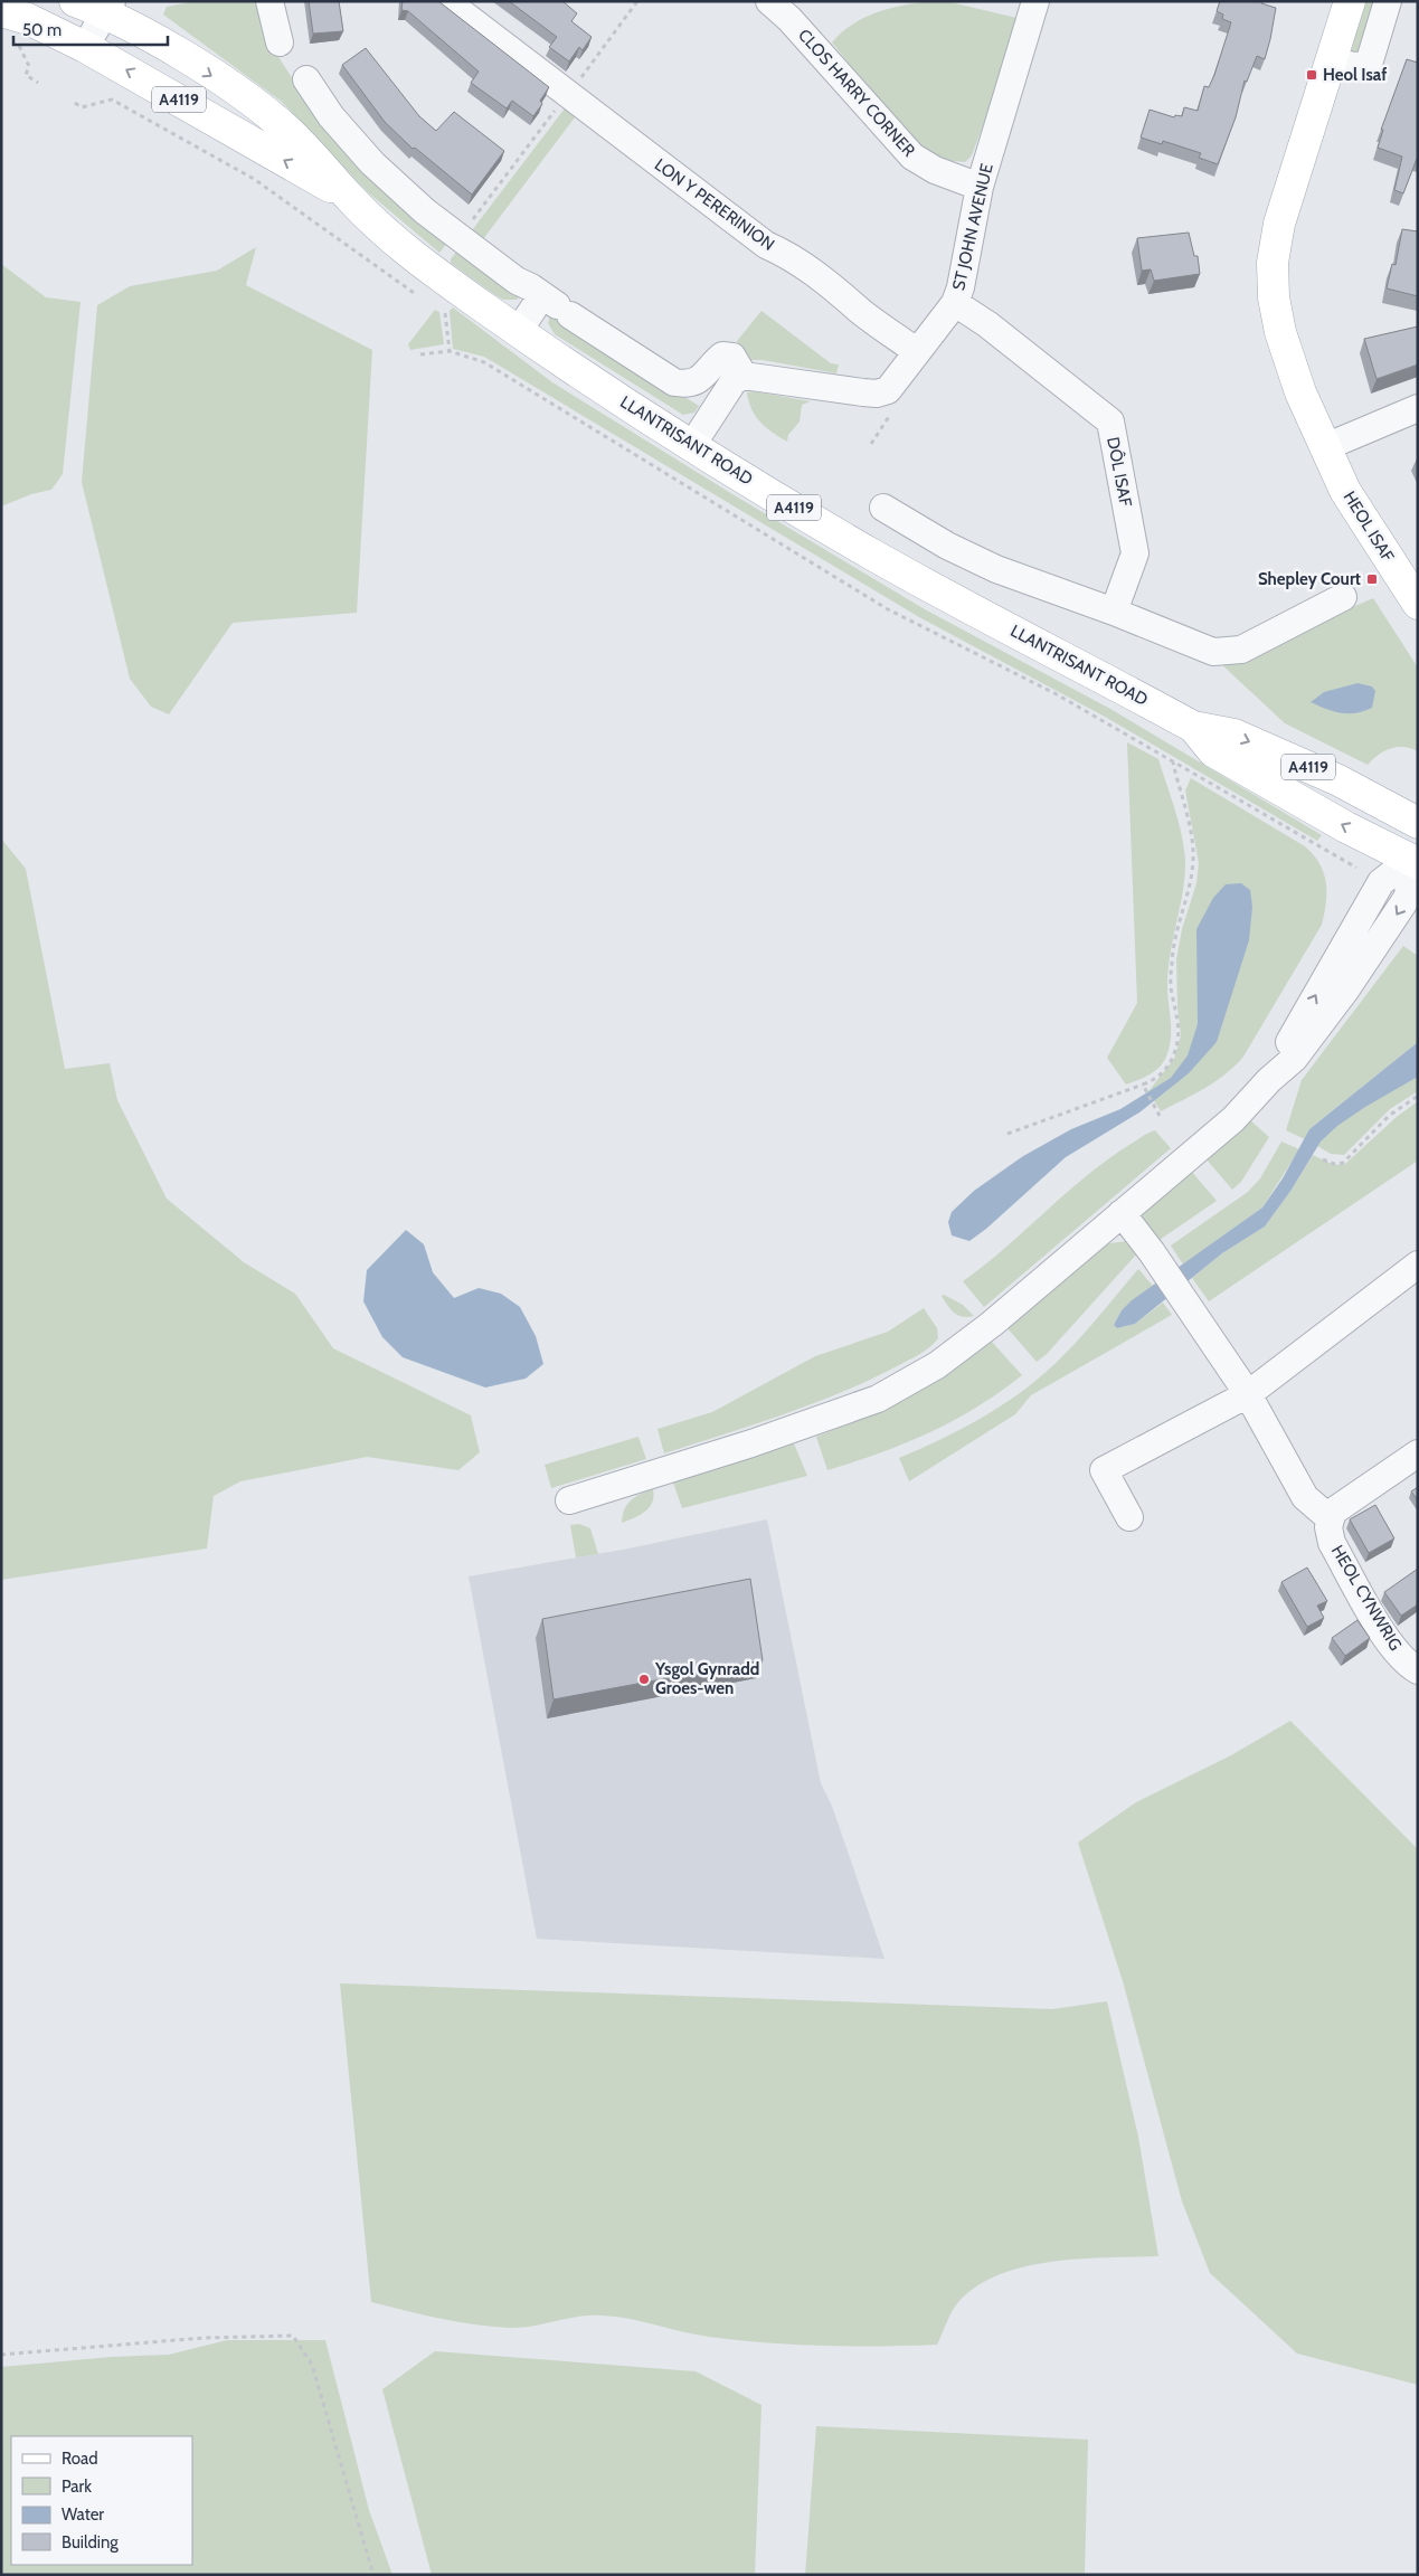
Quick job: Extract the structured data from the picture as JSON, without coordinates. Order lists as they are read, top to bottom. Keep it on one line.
{"streets":{"main road":["A4119","LLANTRISANT ROAD","HEOL ISAF"],"street":["CLOS HARRY CORNER","LON Y PERERINION","ST JOHN AVENUE","DÔL ISAF","HEOL CYNWRIG"]},"crossings":[["CLOS HARRY CORNER","ST JOHN AVENUE"],["LON Y PERERINION","ST JOHN AVENUE"],["ST JOHN AVENUE","DÔL ISAF"]],"places":{"transit":["Heol Isaf","Shepley Court"],"other":["Ysgol Gynradd Groes-wen"]},"legend":["Road","Park","Water","Building"],"scale_bar":"50 m"}
